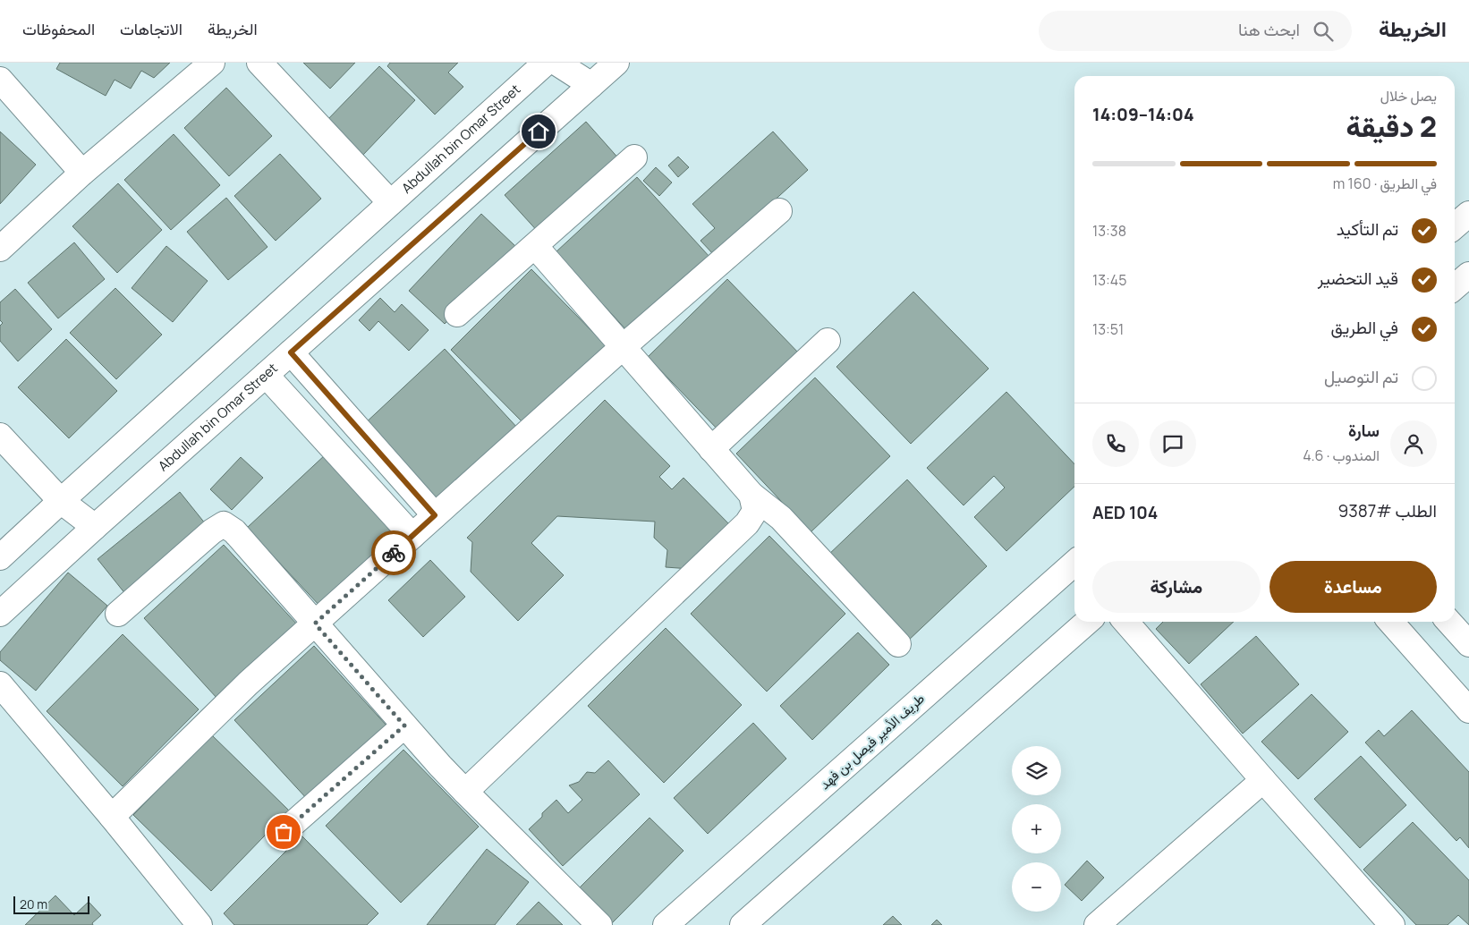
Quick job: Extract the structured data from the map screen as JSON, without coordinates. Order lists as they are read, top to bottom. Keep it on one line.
{"streets":{"street":["Abdullah bin Omar Street","طريف الأمير فيصل بن فهد"]},"scale_bar":"20 m","page":{"header":"الخريطة","search":"ابحث هنا","nav":["الخريطة","الاتجاهات","المحفوظات"],"heading":["2 دقيقة","يصل خلال","14:04–14:09"],"panel":["سارة","المندوب · 4.6","الطلب #9387","AED 104"],"bar":"في الطريق · 160 m","list":[["تم التأكيد","13:38"],["قيد التحضير","13:45"],["في الطريق","13:51"],"تم التوصيل"],"buttons":["مساعدة","مشاركة"],"map_buttons":["+","−"],"scale":"20 m"}}
